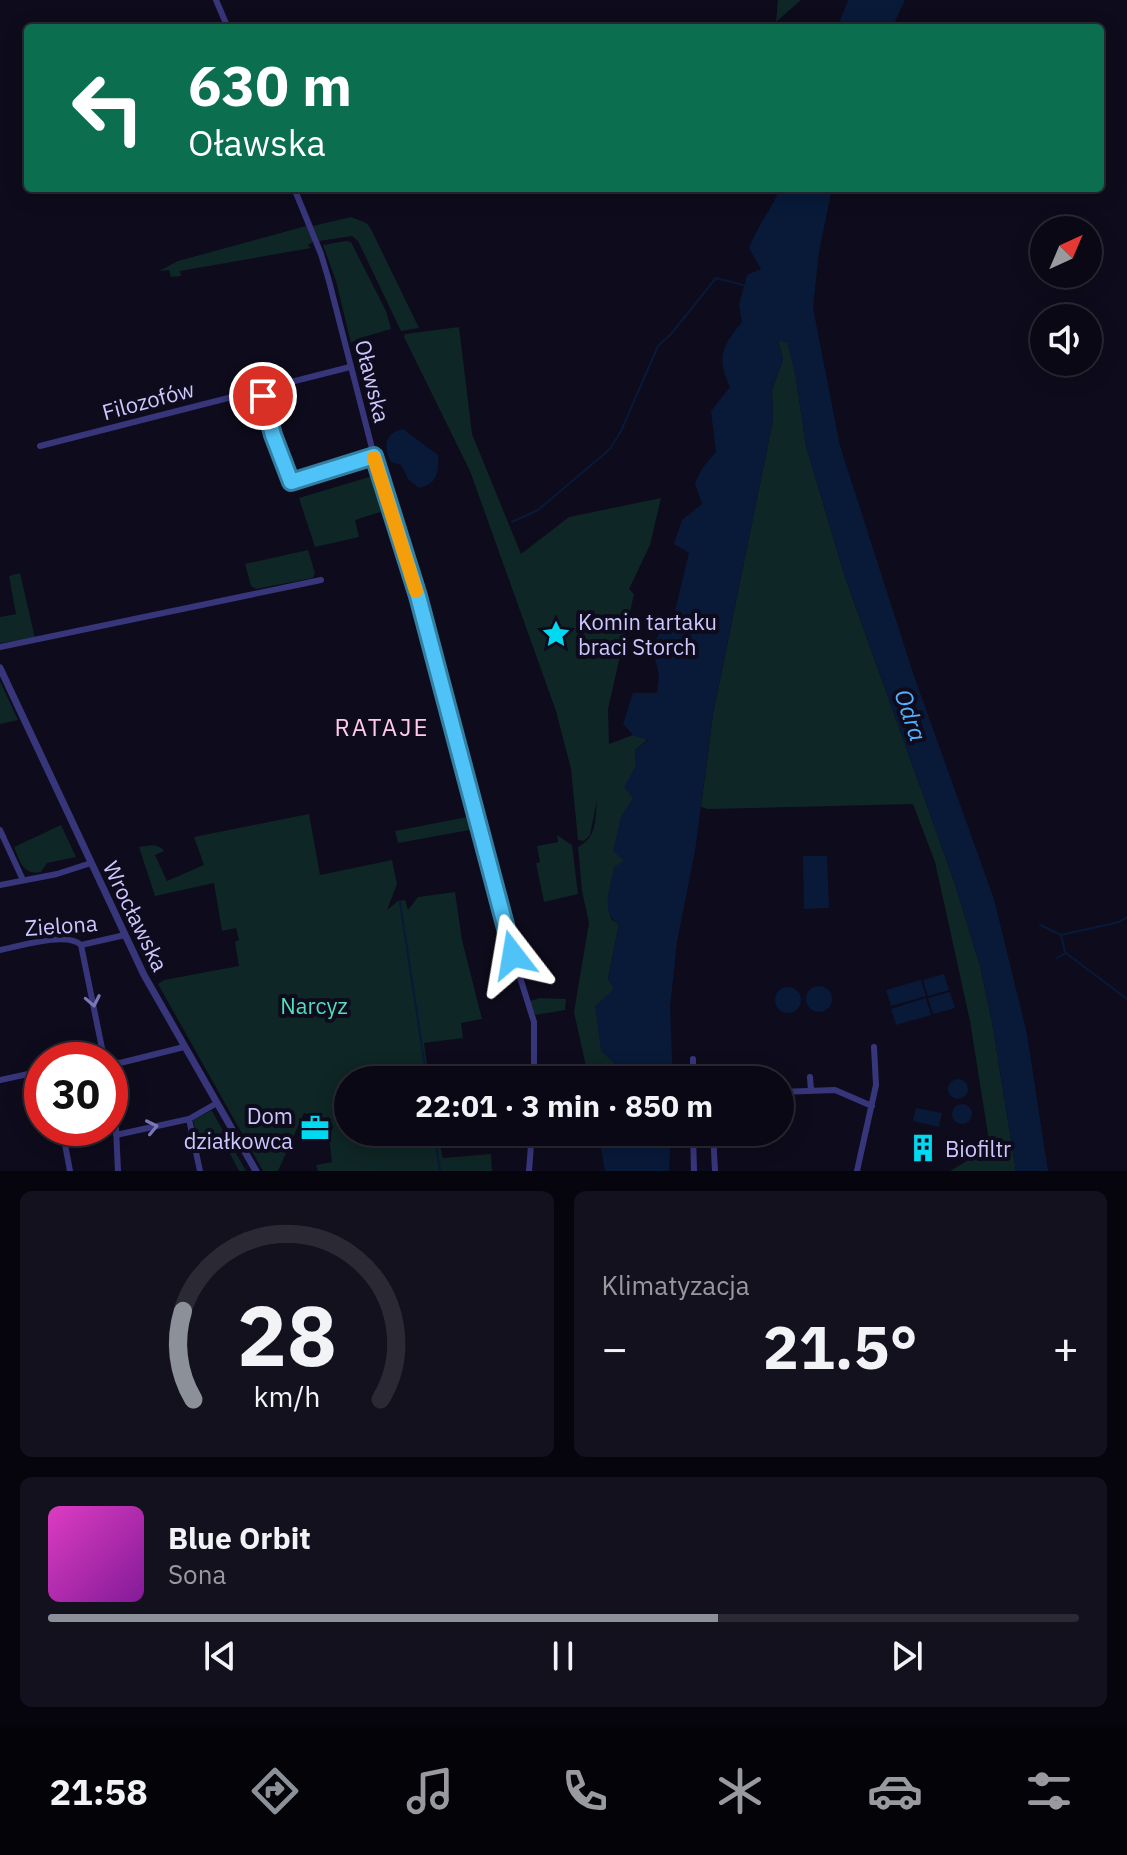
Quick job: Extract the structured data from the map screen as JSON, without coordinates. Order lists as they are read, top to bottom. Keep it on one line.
{"streets":{"street":["Oławska","Filozofów","Wrocławska","Zielona"]},"crossings":[["Oławska","Filozofów"],["Wrocławska","Zielona"]],"districts":["RATAJE"],"water":["Odra"],"parks":["Narcyz"],"places":{"place":["Komin tartaku braci Storch"],"office":["Dom działkowca"],"building":["Biofiltr"]},"north":"top right","page":{"turn":["630 m","Oławska"],"limit":"30","trip":"22:01 · 3 min · 850 m","tile":"Klimatyzacja","heat":["−","21.5°","+"],"song":["Blue Orbit","Sona"],"tabs":"21:58","gauge":["28","km/h"]}}
